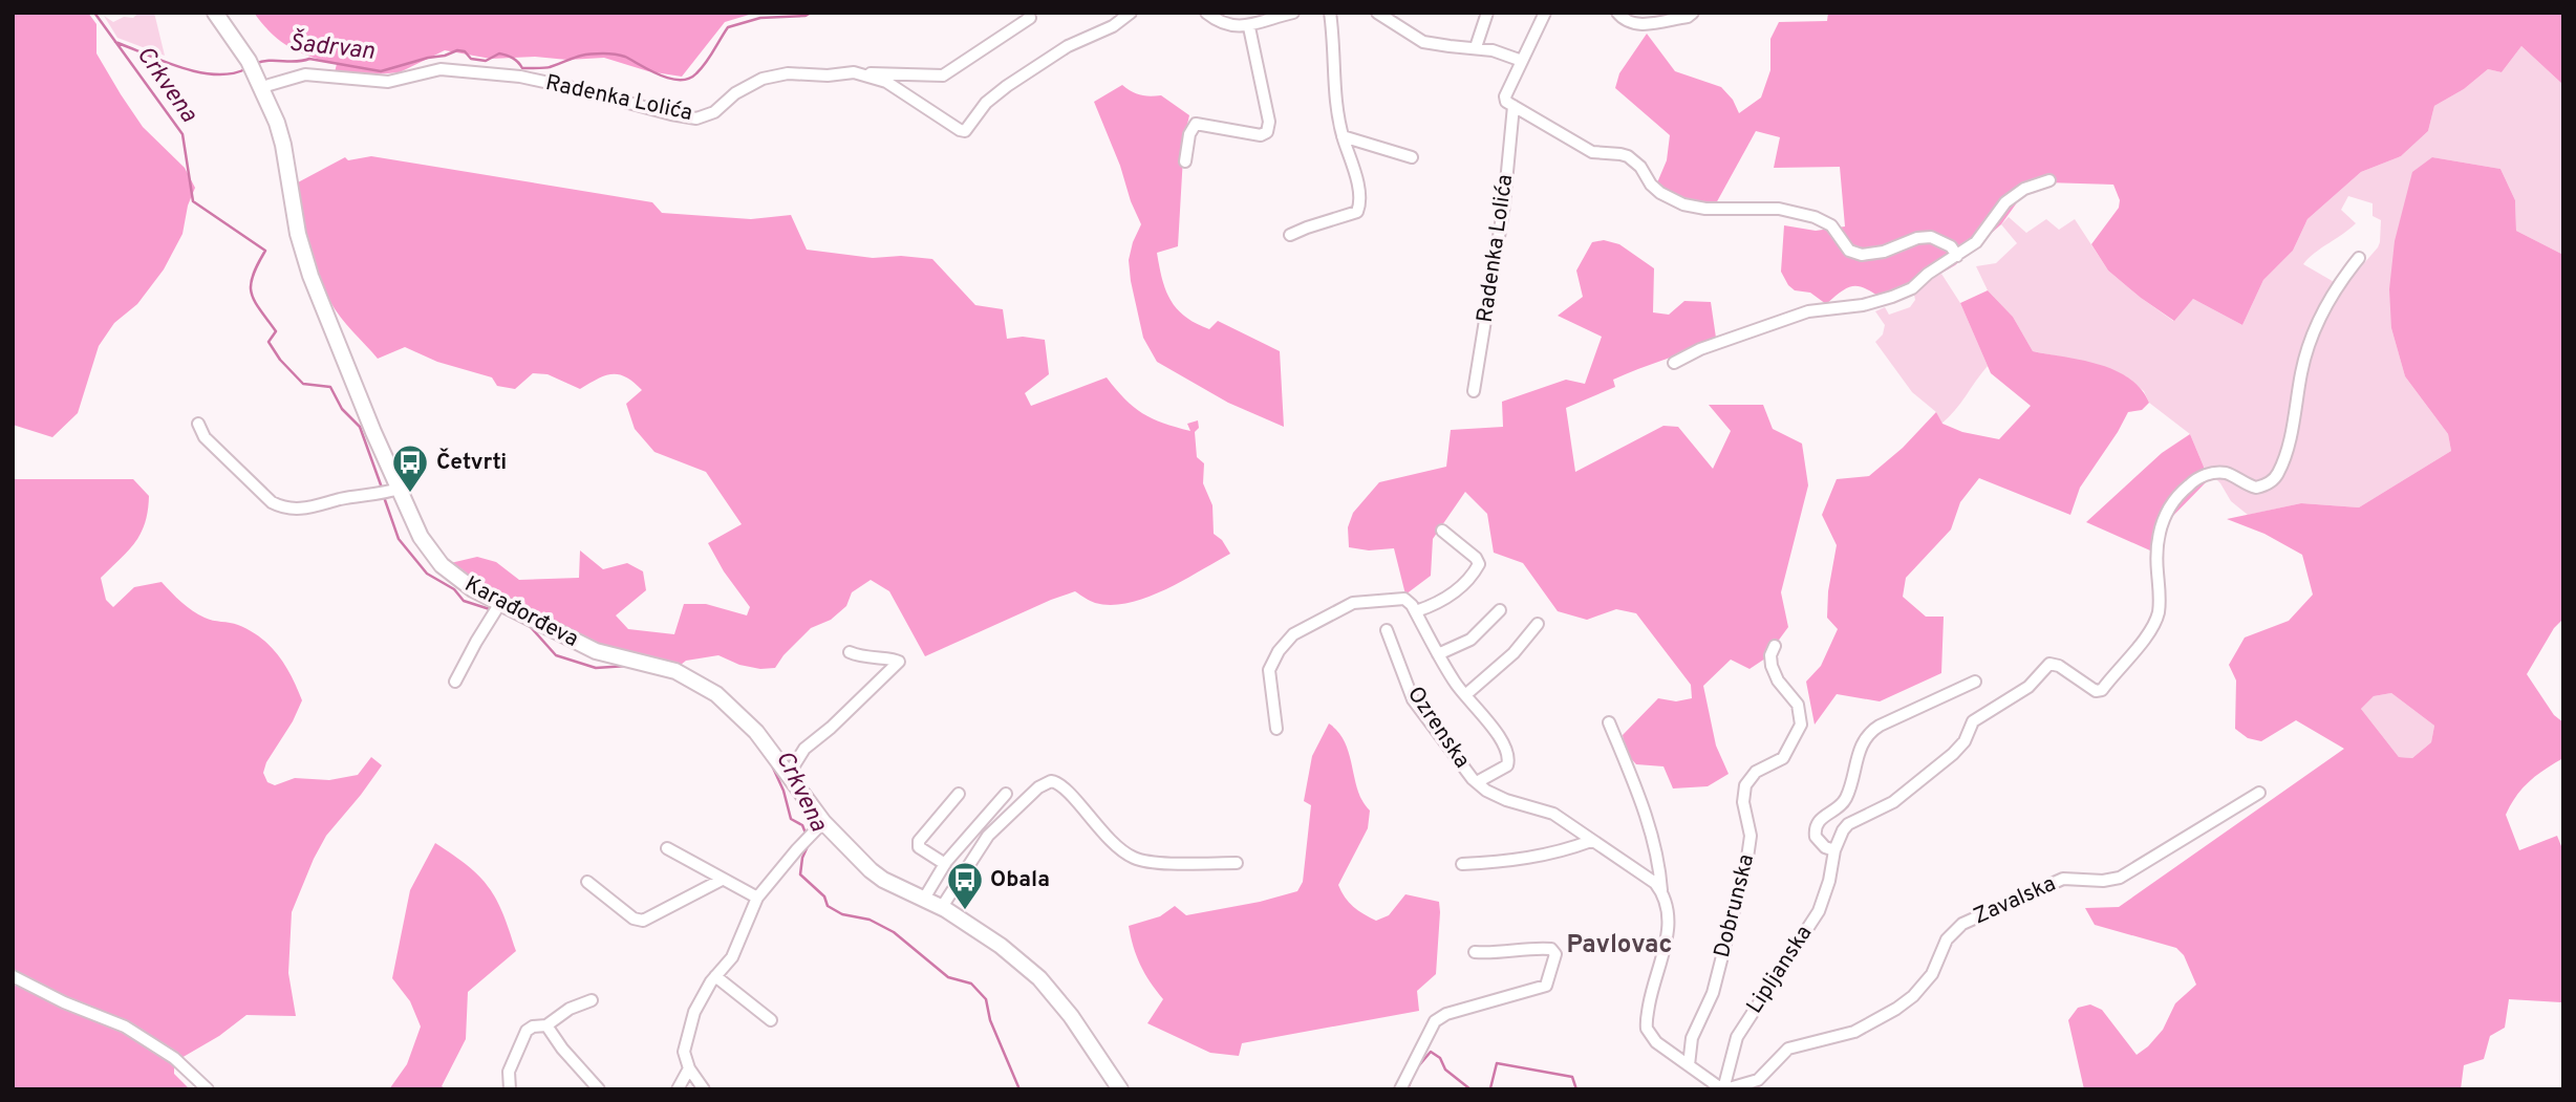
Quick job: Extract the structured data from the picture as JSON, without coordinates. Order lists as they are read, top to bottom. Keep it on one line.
{"streets":{"main road":["Karađorđeva"],"street":["Radenka Lolića","Ozrenska","Zavalska","Dobrunska","Lipljanska"]},"crossings":[["Radenka Lolića","Karađorđeva"],["Zavalska","Lipljanska"]],"districts":["Pavlovac"],"water":["Šadrvan","Crkvena"],"places":{"bus stop":["Četvrti","Obala"]}}
